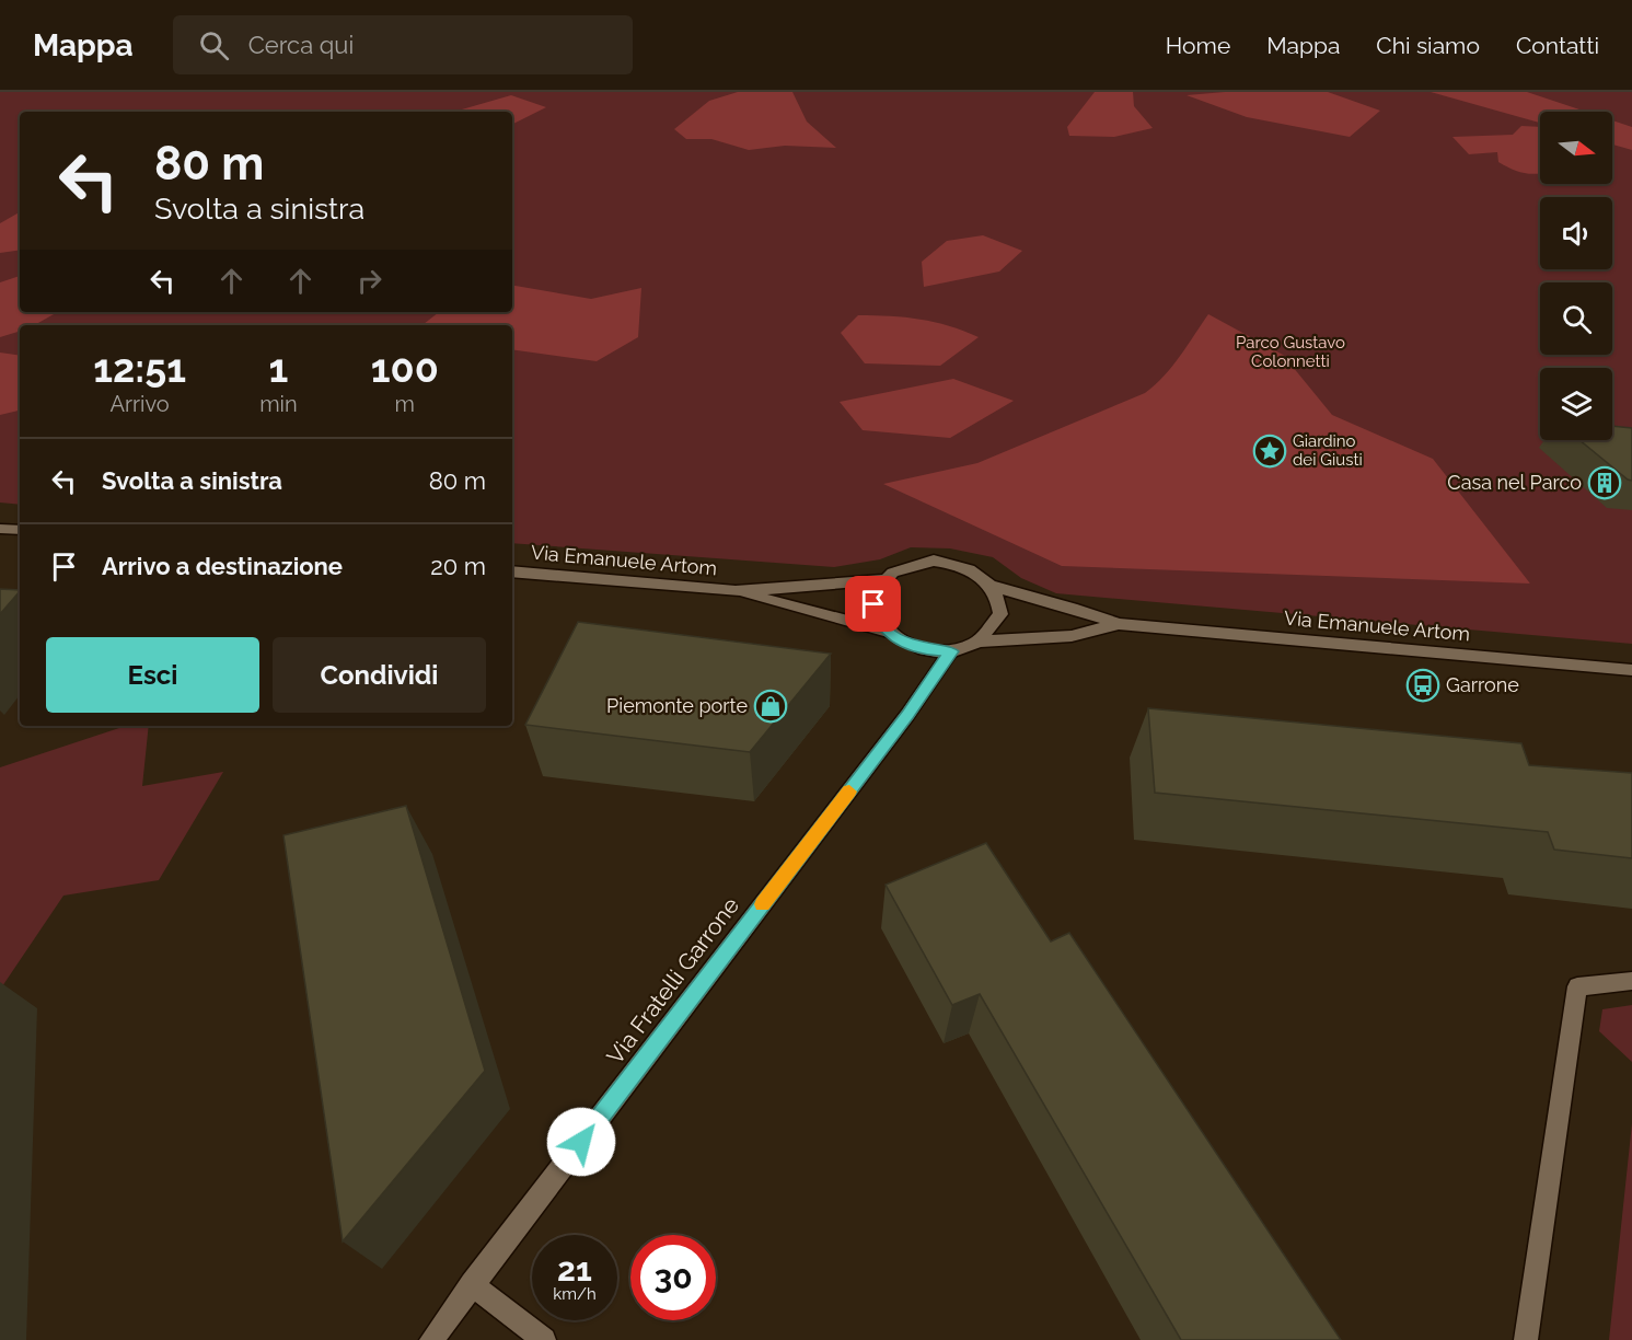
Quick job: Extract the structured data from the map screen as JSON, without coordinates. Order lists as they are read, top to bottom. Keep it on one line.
{"streets":{"street":["Via Emanuele Artom","Via Fratelli Garrone"]},"crossings":[["Via Emanuele Artom","Via Fratelli Garrone"]],"parks":["Parco Gustavo Colonnetti"],"places":{"place":["Giardino dei Giusti"],"building":["Casa nel Parco"],"bus stop":["Garrone"],"shop":["Piemonte porte"]},"north":"right","page":{"header":"Mappa","search":"Cerca qui","nav":["Home","Mappa","Chi siamo","Contatti"],"turn":["80 m","Svolta a sinistra"],"eta":["12:51","Arrivo","1","min","100","m"],"list":[{"name":"Svolta a sinistra","value":"80 m"},{"name":"Arrivo a destinazione","value":"20 m"}],"buttons":["Esci","Condividi"],"speed":"21 km/h","limit":"30"}}
